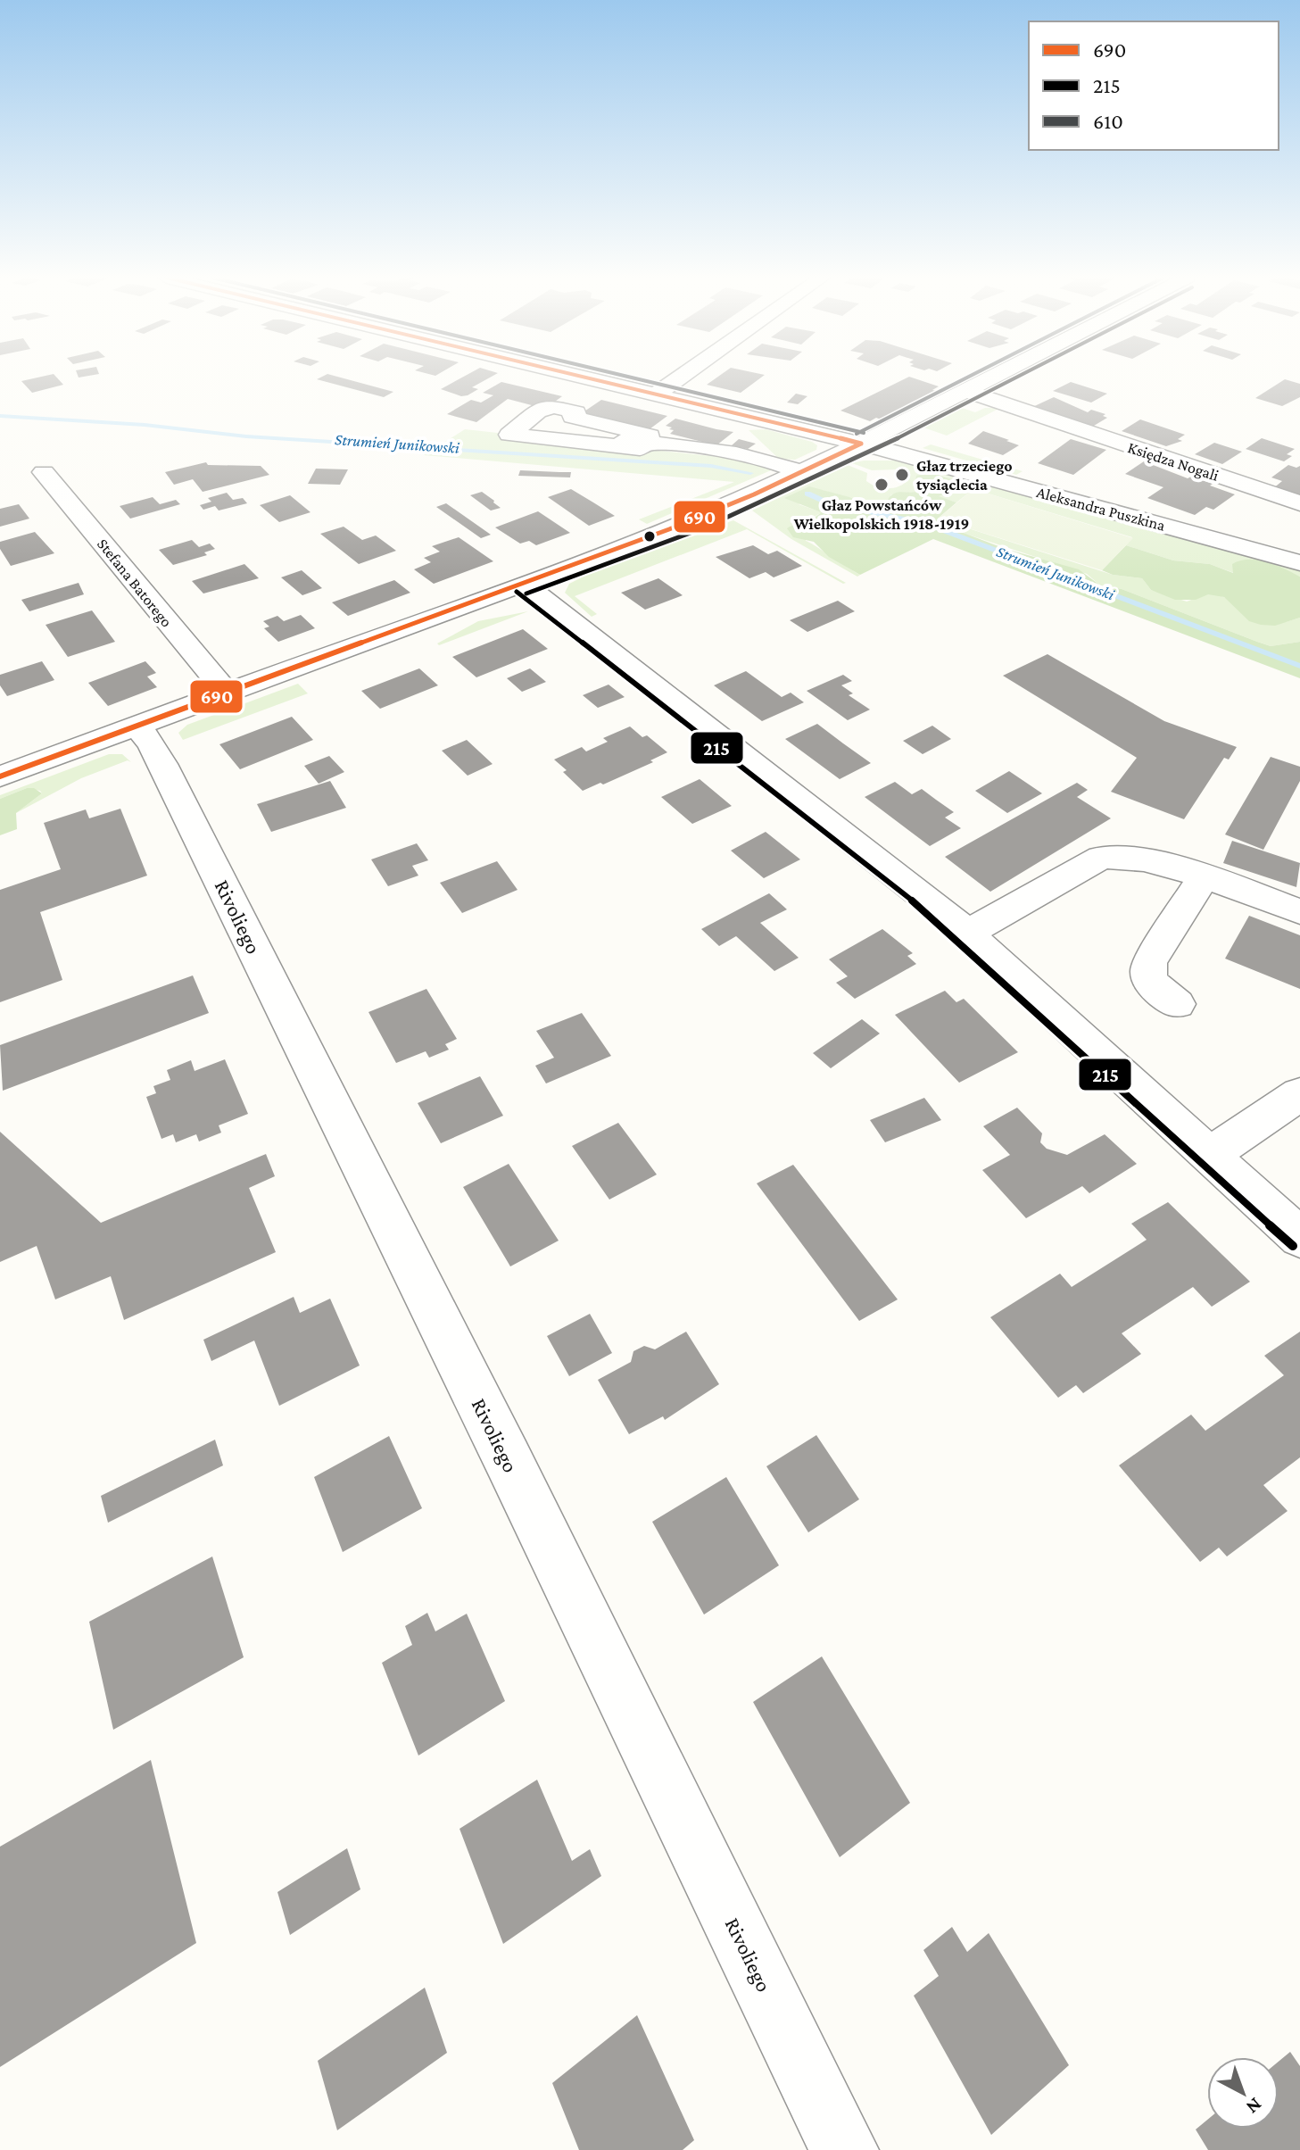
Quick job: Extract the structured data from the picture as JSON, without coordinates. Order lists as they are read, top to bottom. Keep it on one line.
{"streets":{"street":["Księdza Nogali","Aleksandra Puszkina","Stefana Batorego","Rivoliego"]},"water":["Strumień Junikowski"],"places":["Głaz trzeciego tysiąclecia","Głaz Powstańców Wielkopolskich 1918-1919"],"lines":["transit line 690","transit line 215","transit line 610"],"legend":["690","215","610"],"north":"bottom right"}
